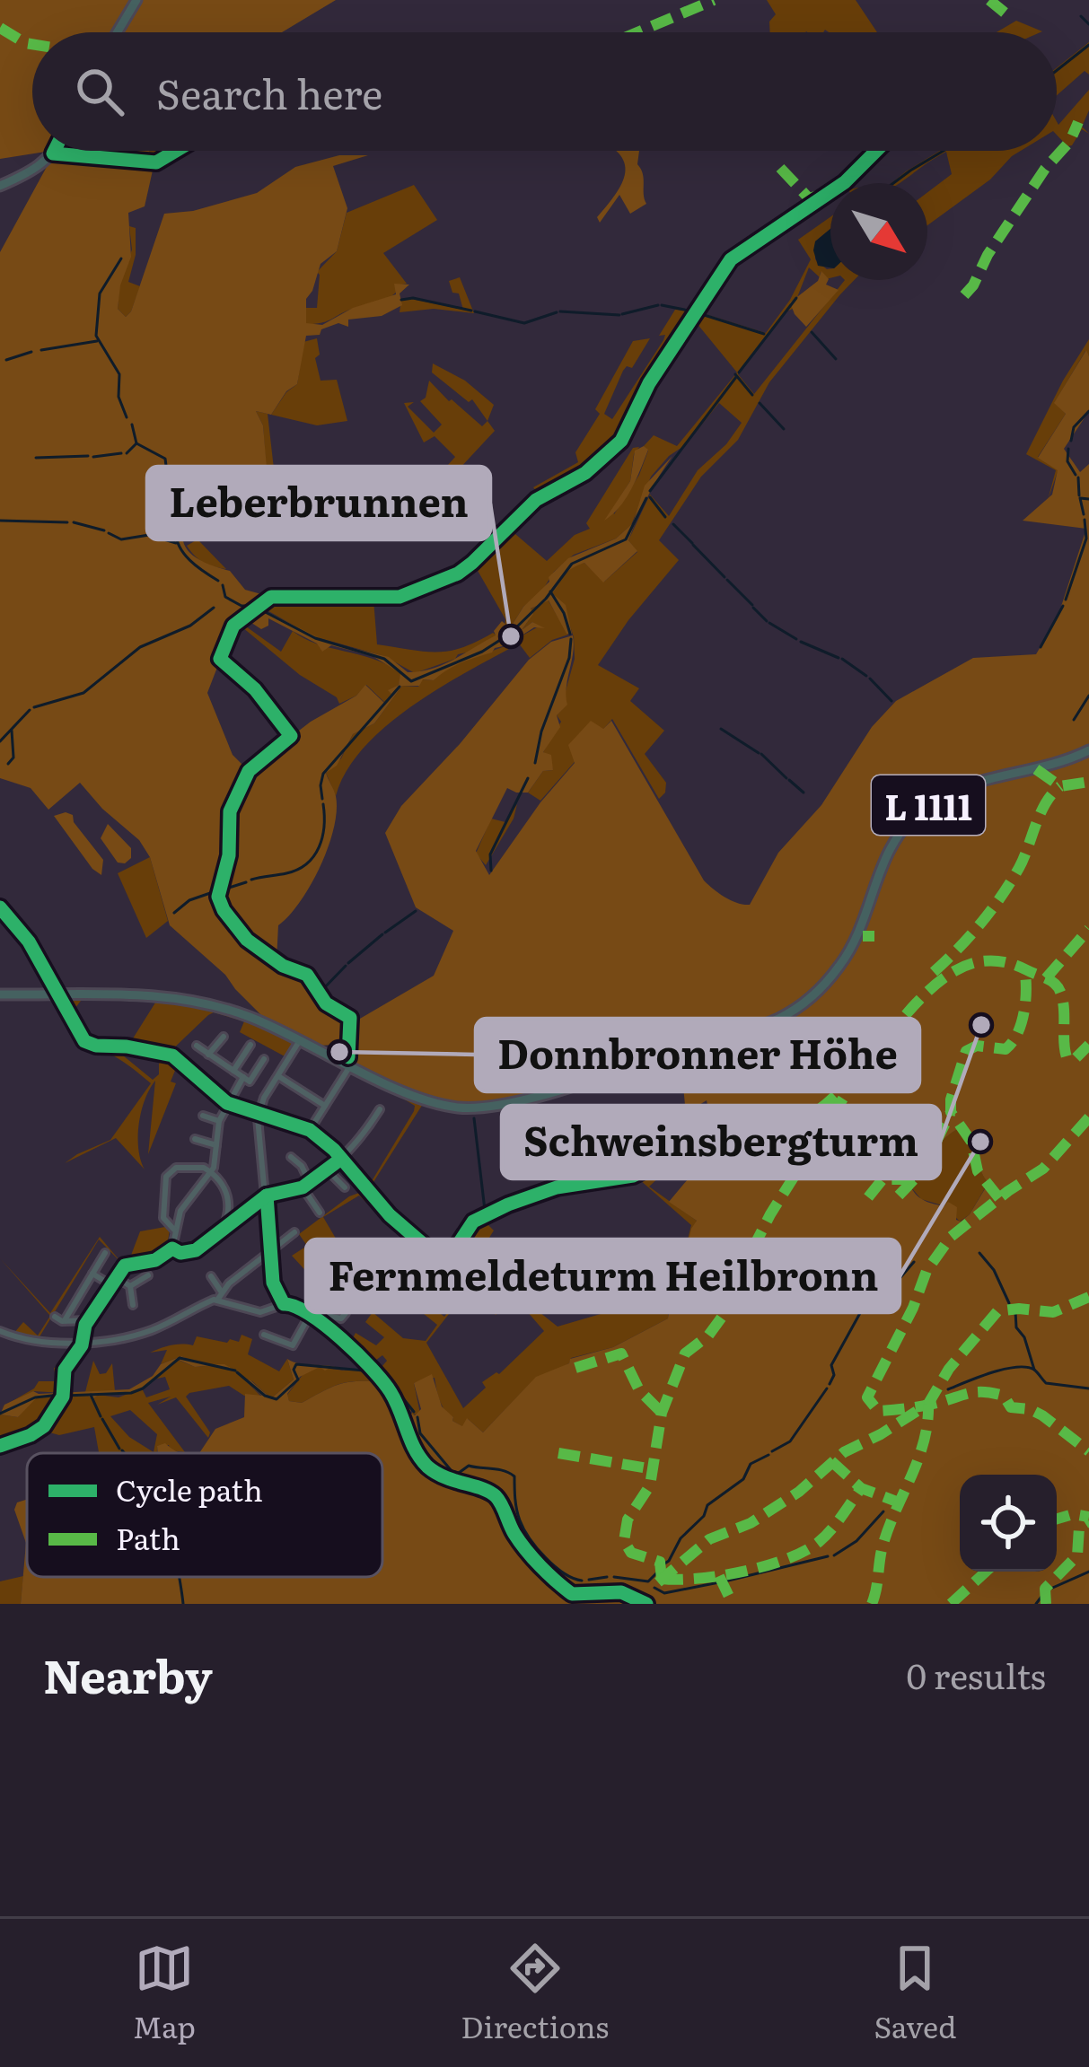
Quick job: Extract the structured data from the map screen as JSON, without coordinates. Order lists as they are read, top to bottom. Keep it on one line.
{"streets":{"main road":["L 1111"]},"places":["Leberbrunnen","Schweinsbergturm","Donnbronner Höhe","Fernmeldeturm Heilbronn"],"legend":["Cycle path","Path"],"north":"bottom right","page":{"search":"Search here","heading":["Nearby","0 results"],"nav":["Map","Directions","Saved"]}}
